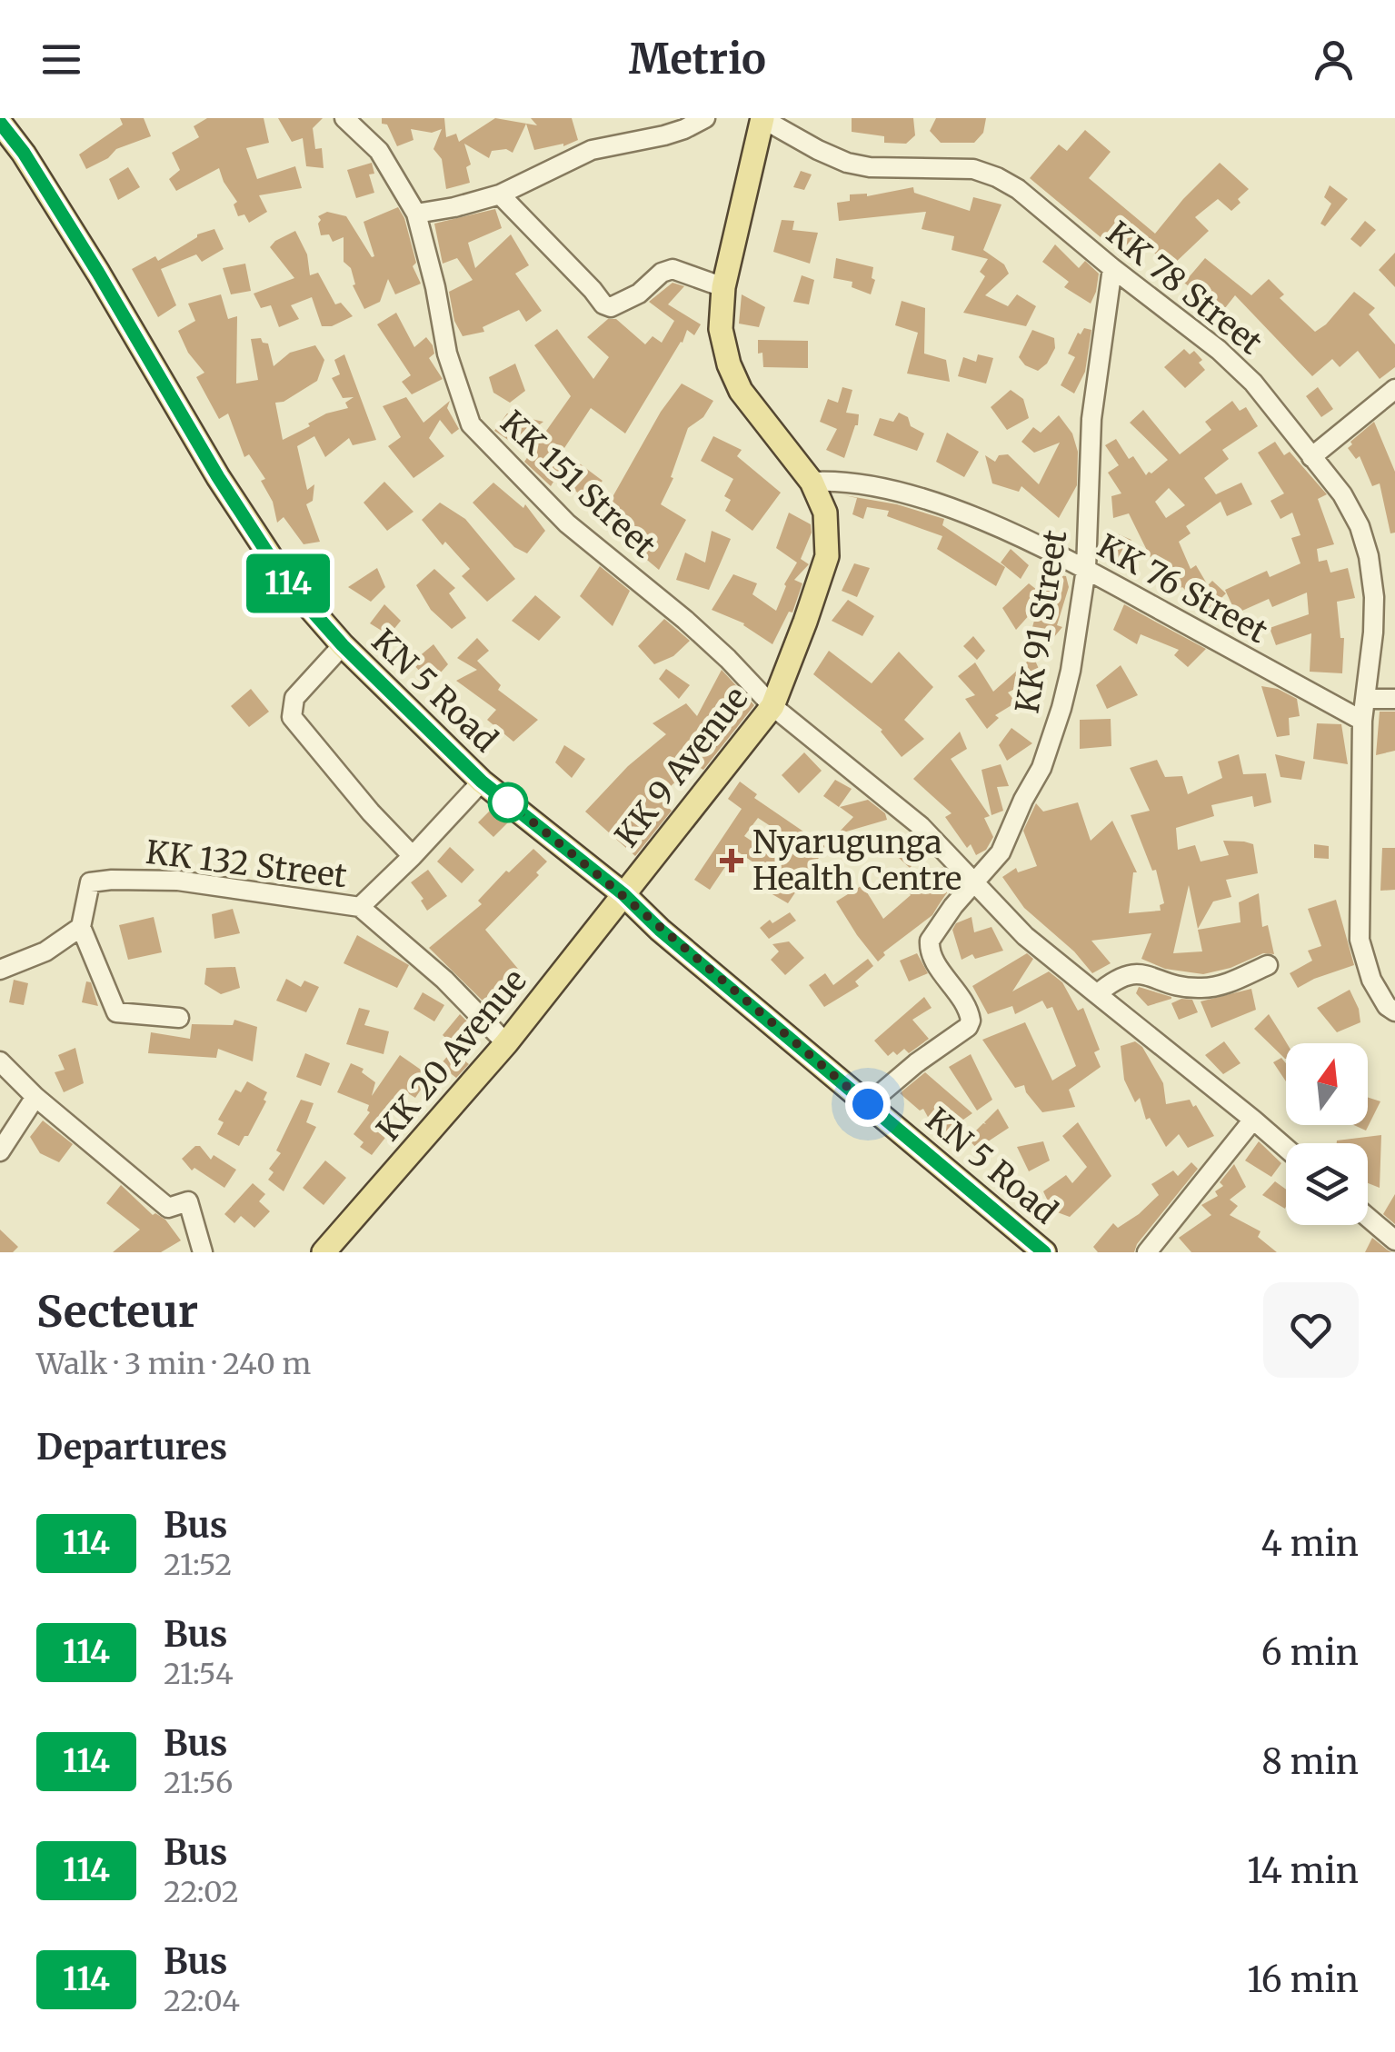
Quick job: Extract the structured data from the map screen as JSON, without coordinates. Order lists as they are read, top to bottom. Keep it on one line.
{"streets":{"main road":["KN 5 Road","KK 9 Avenue","KK 20 Avenue"],"street":["KK 78 Street","KK 151 Street","KK 76 Street","KK 91 Street","KK 132 Street"]},"crossings":[["KK 78 Street","KK 76 Street"],["KK 78 Street","KK 91 Street"],["KK 78 Street","KK 9 Avenue"],["KK 151 Street","KK 91 Street"],["KK 151 Street","KK 9 Avenue"],["KK 76 Street","KK 91 Street"],["KK 76 Street","KK 9 Avenue"],["KK 91 Street","KN 5 Road"],["KN 5 Road","KK 9 Avenue"],["KN 5 Road","KK 20 Avenue"],["KK 9 Avenue","KK 20 Avenue"],["KK 132 Street","KK 20 Avenue"]],"places":{"health":["Nyarugunga Health Centre"]},"lines":["bus line 114"],"north":"top","page":{"header":"Metrio","on_map":"114","heading":[["Secteur","Walk · 3 min · 240 m"],"Departures"],"list":[{"mark":"114","name":"Bus","note":"21:52","value":"4 min"},{"mark":"114","name":"Bus","note":"21:54","value":"6 min"},{"mark":"114","name":"Bus","note":"21:56","value":"8 min"},{"mark":"114","name":"Bus","note":"22:02","value":"14 min"},{"mark":"114","name":"Bus","note":"22:04","value":"16 min"}]}}
